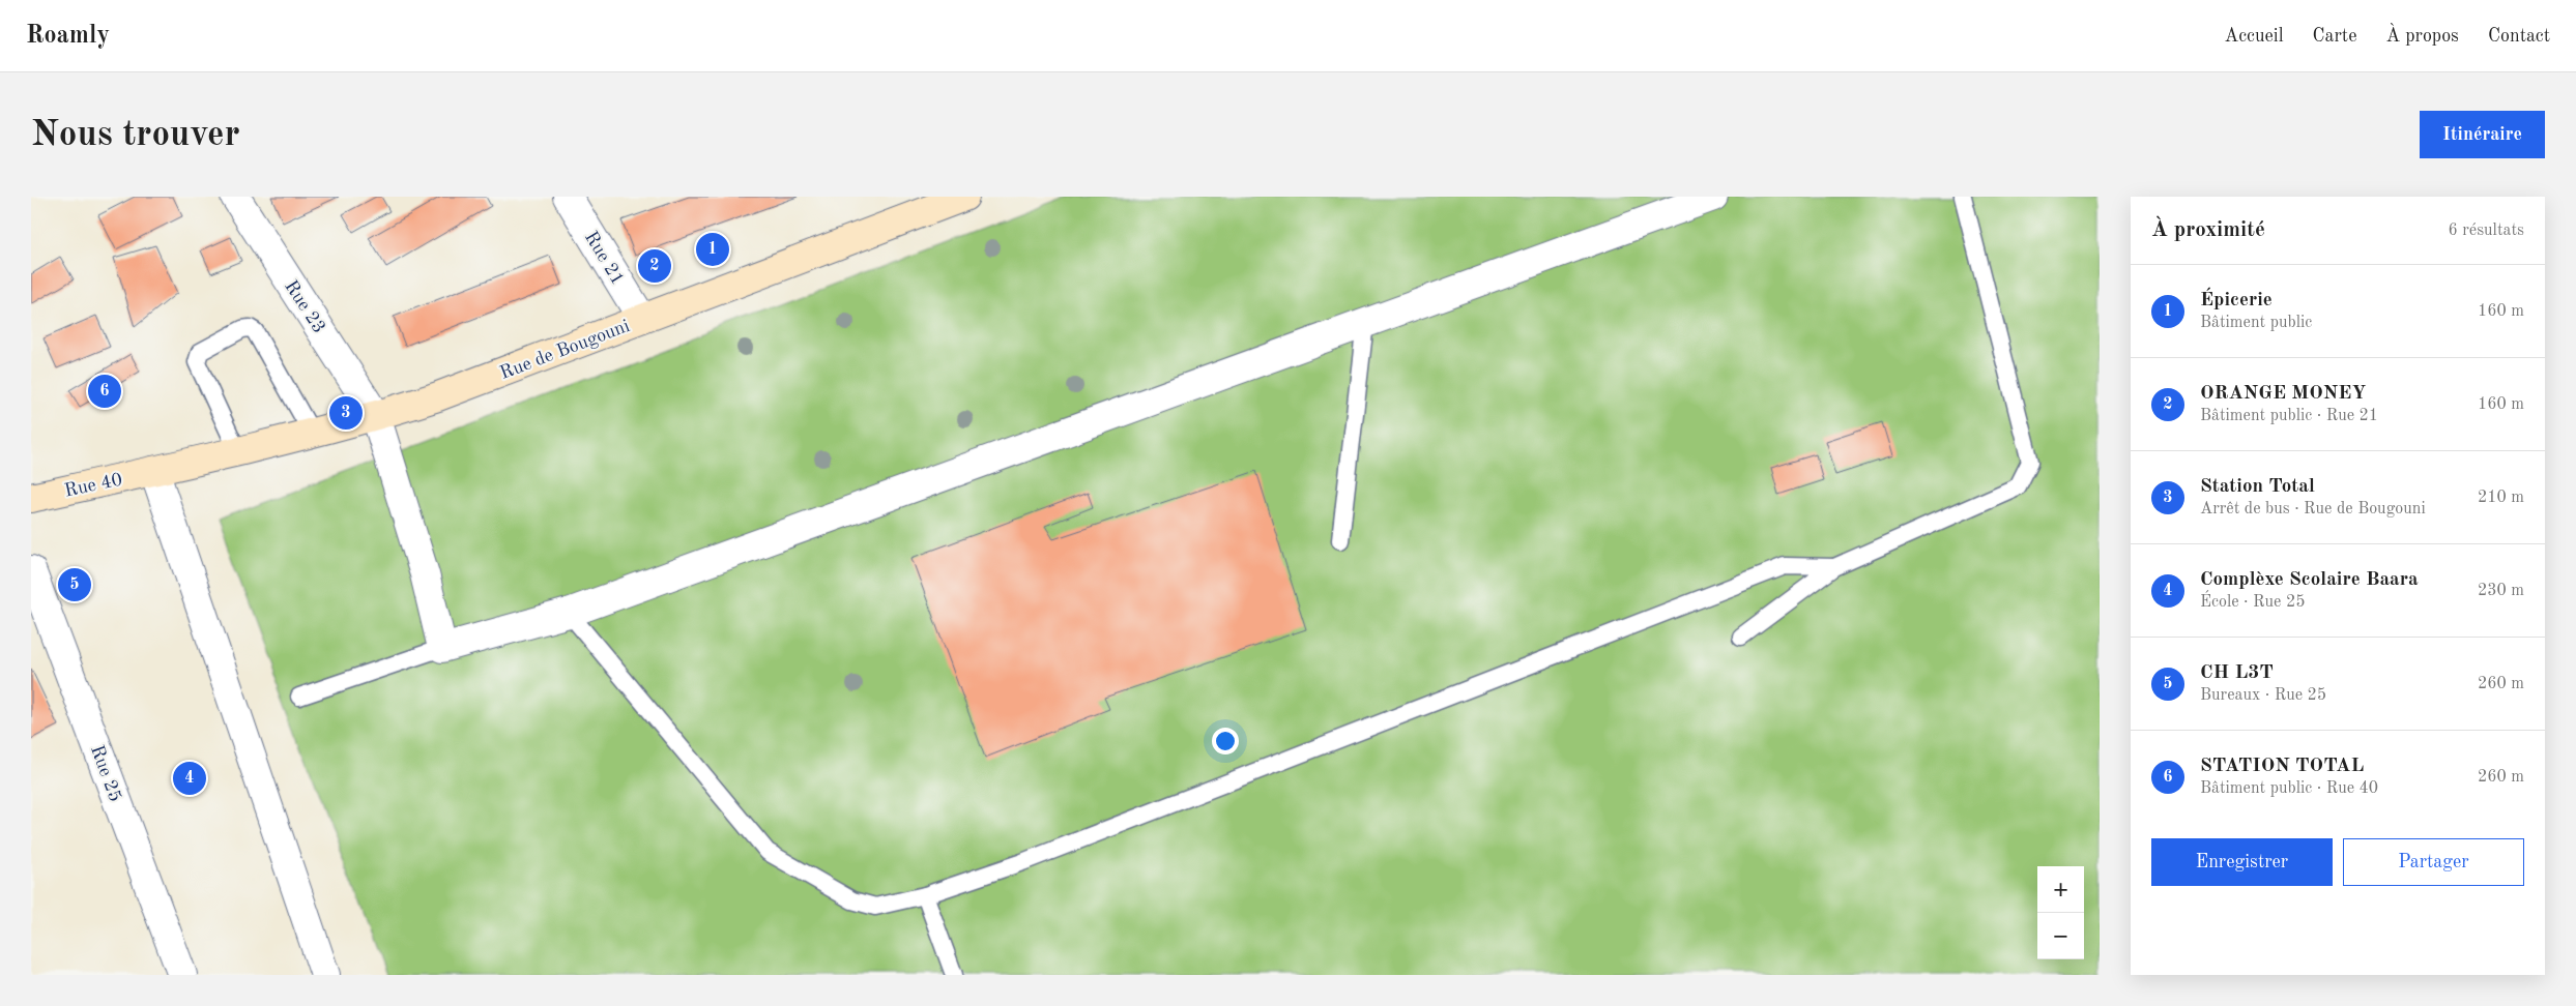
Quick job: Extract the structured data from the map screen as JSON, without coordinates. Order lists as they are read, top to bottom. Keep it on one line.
{"streets":{"main road":["Rue de Bougouni","Rue 40"],"street":["Rue 21","Rue 23","Rue 25"]},"crossings":[["Rue 21","Rue de Bougouni"],["Rue 23","Rue de Bougouni"],["Rue de Bougouni","Rue 40"]],"page":{"header":"Roamly","nav":["Accueil","Carte","À propos","Contact"],"buttons":["Itinéraire",["Enregistrer","Partager"]],"title":"Nous trouver","heading":["À proximité","6 résultats"],"pins":["1","2","6","3","5","4"],"list":[{"mark":"1","name":"Épicerie","note":"Bâtiment public","value":"160 m"},{"mark":"2","name":"ORANGE MONEY","note":"Bâtiment public · Rue 21","value":"160 m"},{"mark":"3","name":"Station Total","note":"Arrêt de bus · Rue de Bougouni","value":"210 m"},{"mark":"4","name":"Complèxe Scolaire Baara","note":"École · Rue 25","value":"230 m"},{"mark":"5","name":"CH L3T","note":"Bureaux · Rue 25","value":"260 m"},{"mark":"6","name":"STATION TOTAL","note":"Bâtiment public · Rue 40","value":"260 m"}],"map_buttons":["+","−"]}}
